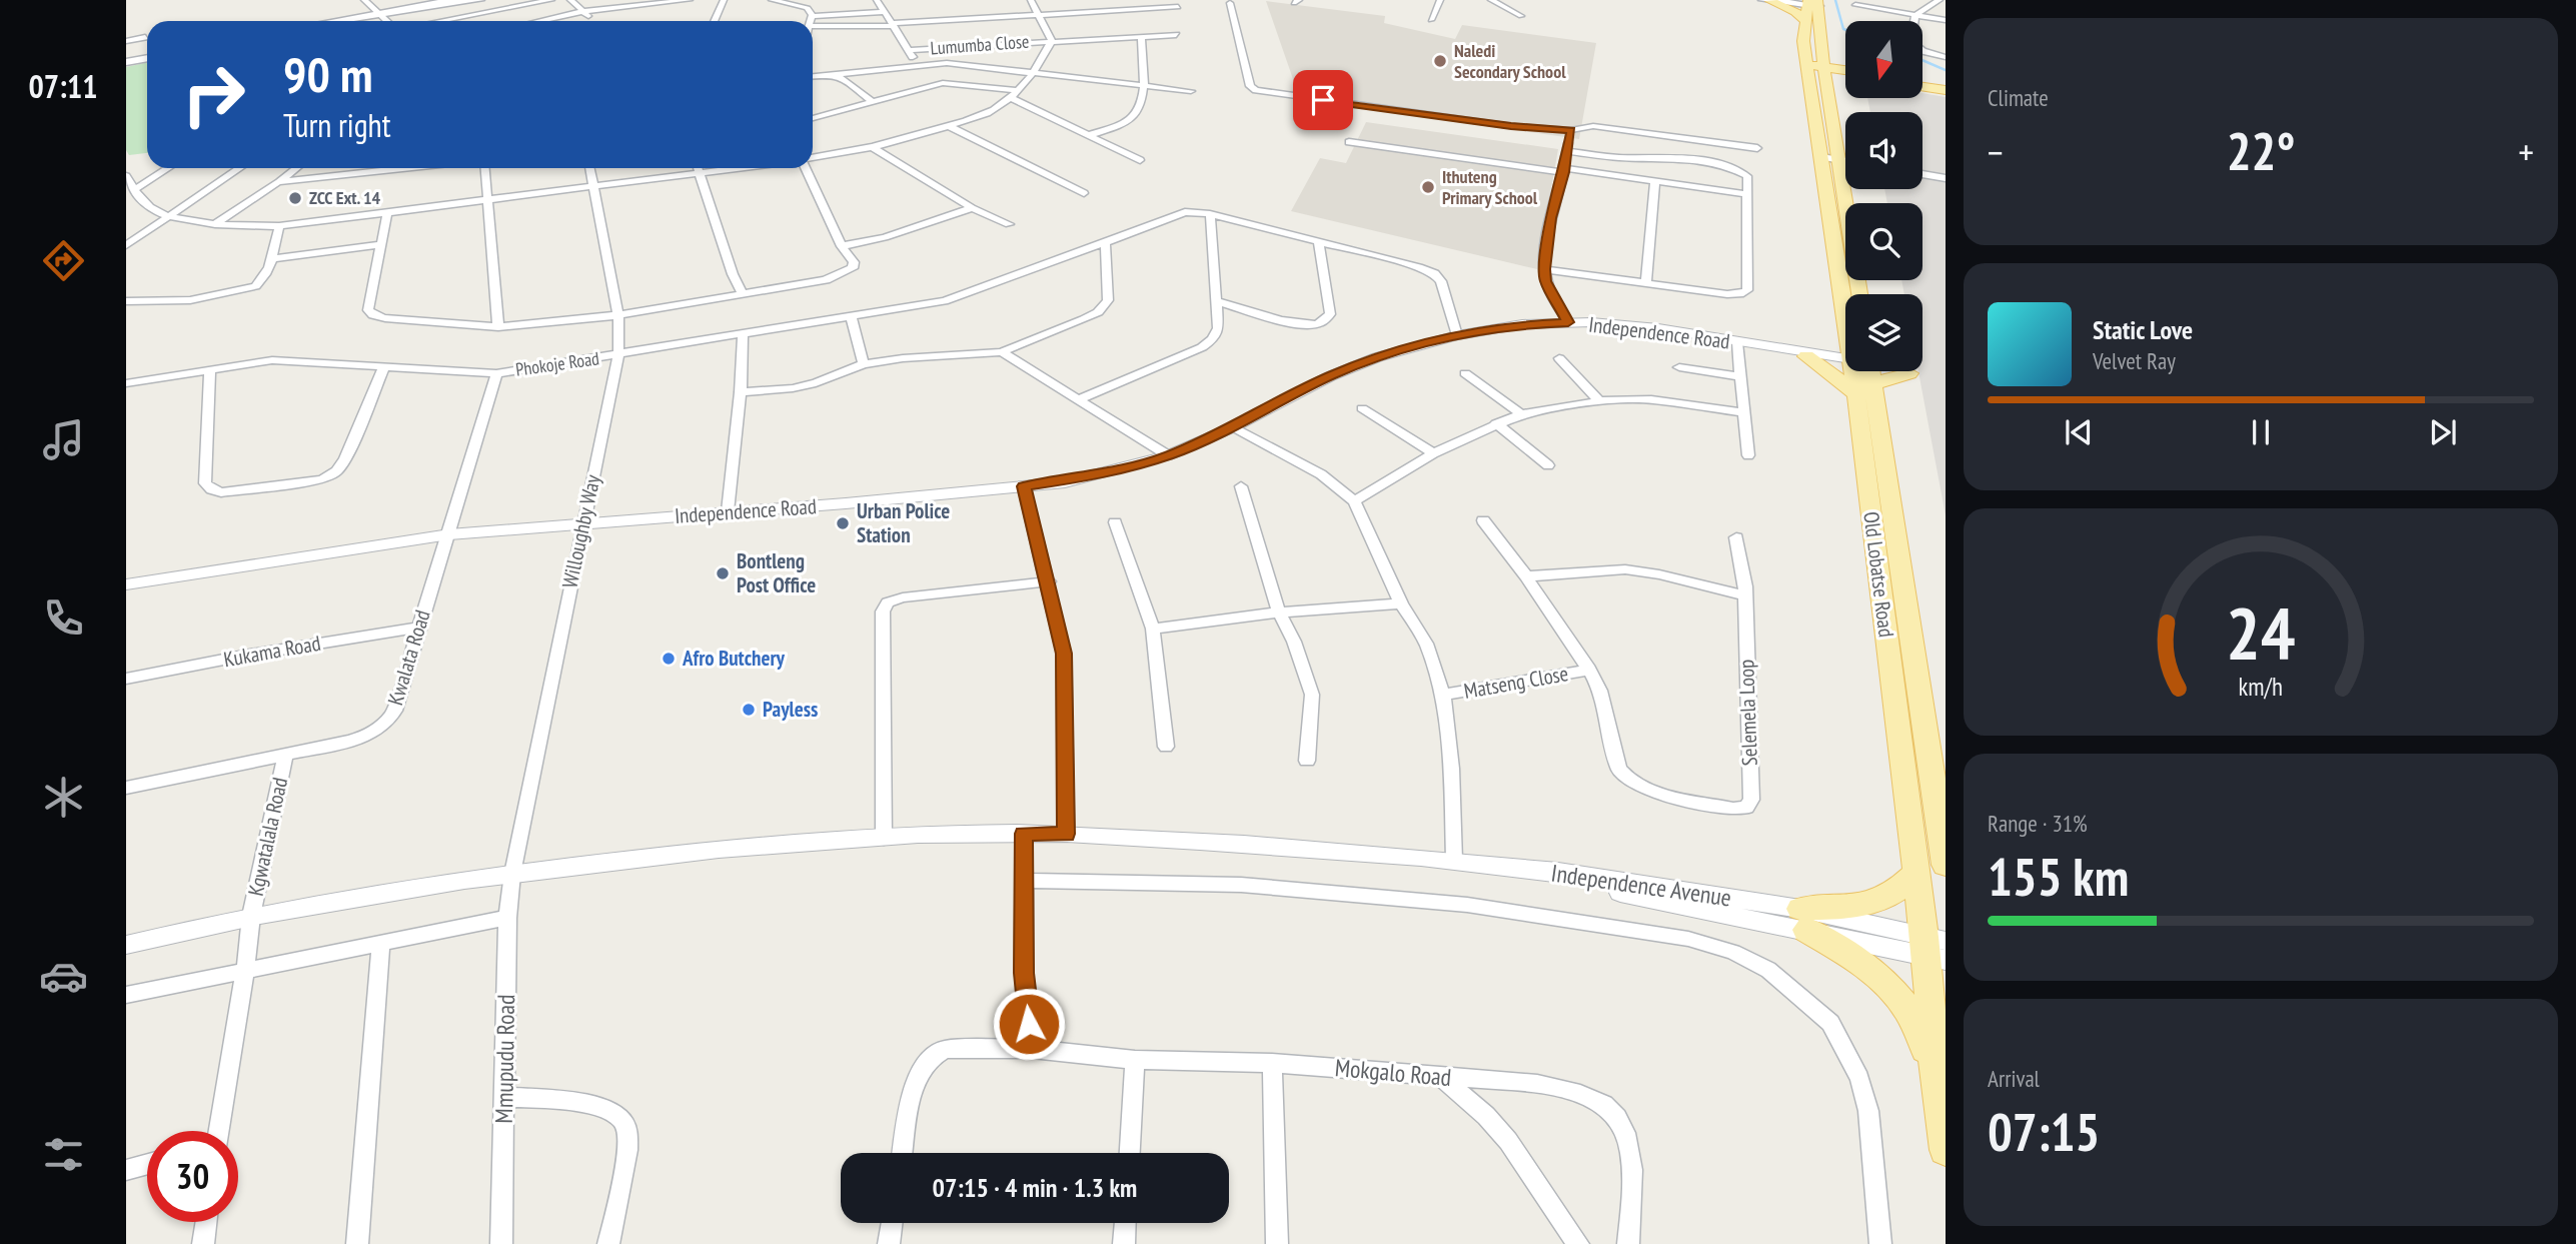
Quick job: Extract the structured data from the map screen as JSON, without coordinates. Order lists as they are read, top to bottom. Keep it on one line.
{"streets":{"main road":["Old Lobatse Road"],"street":["Lumumba Close","Independence Road","Phokoje Road","Willoughby Way","Kukama Road","Kwalata Road","Matseng Close","Selemela Loop","Kgwatalala Road","Independence Avenue","Mmupudu Road","Mokgalo Road"]},"crossings":[["Independence Road","Phokoje Road"],["Independence Road","Willoughby Way"],["Independence Road","Kwalata Road"],["Phokoje Road","Willoughby Way"],["Phokoje Road","Kwalata Road"],["Willoughby Way","Independence Avenue"],["Willoughby Way","Mmupudu Road"],["Old Lobatse Road","Independence Avenue"],["Kukama Road","Kwalata Road"],["Kwalata Road","Kgwatalala Road"],["Matseng Close","Selemela Loop"],["Kgwatalala Road","Independence Avenue"],["Independence Avenue","Mmupudu Road"]],"places":["Naledi Secondary School","Ithuteng Primary School","ZCC Ext. 14","Urban Police Station","Bontleng Post Office","Afro Butchery","Payless"],"north":"bottom","page":{"tabs":"07:11","tile":["Climate",["Range · 31%","155 km"],["Arrival","07:15"]],"turn":["90 m","Turn right"],"heat":["−","22°","+"],"song":["Static Love","Velvet Ray"],"limit":"30","trip":"07:15 · 4 min · 1.3 km","gauge":["24","km/h"]}}
